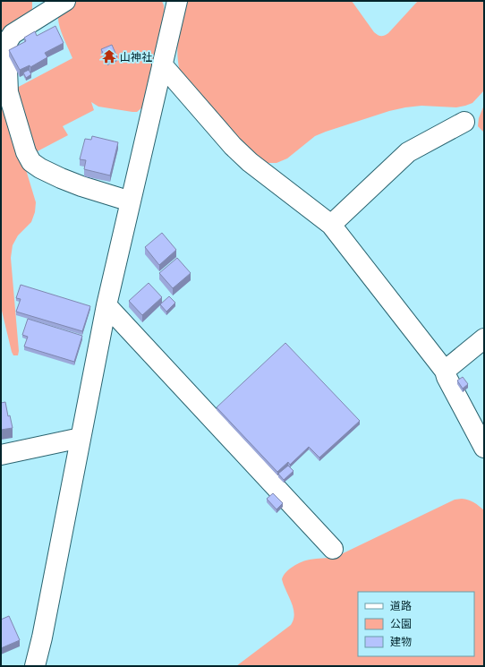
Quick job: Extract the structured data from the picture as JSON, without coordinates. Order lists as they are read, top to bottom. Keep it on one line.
{"places":{"temple":["山神社"]},"legend":["道路","公園","建物"]}
